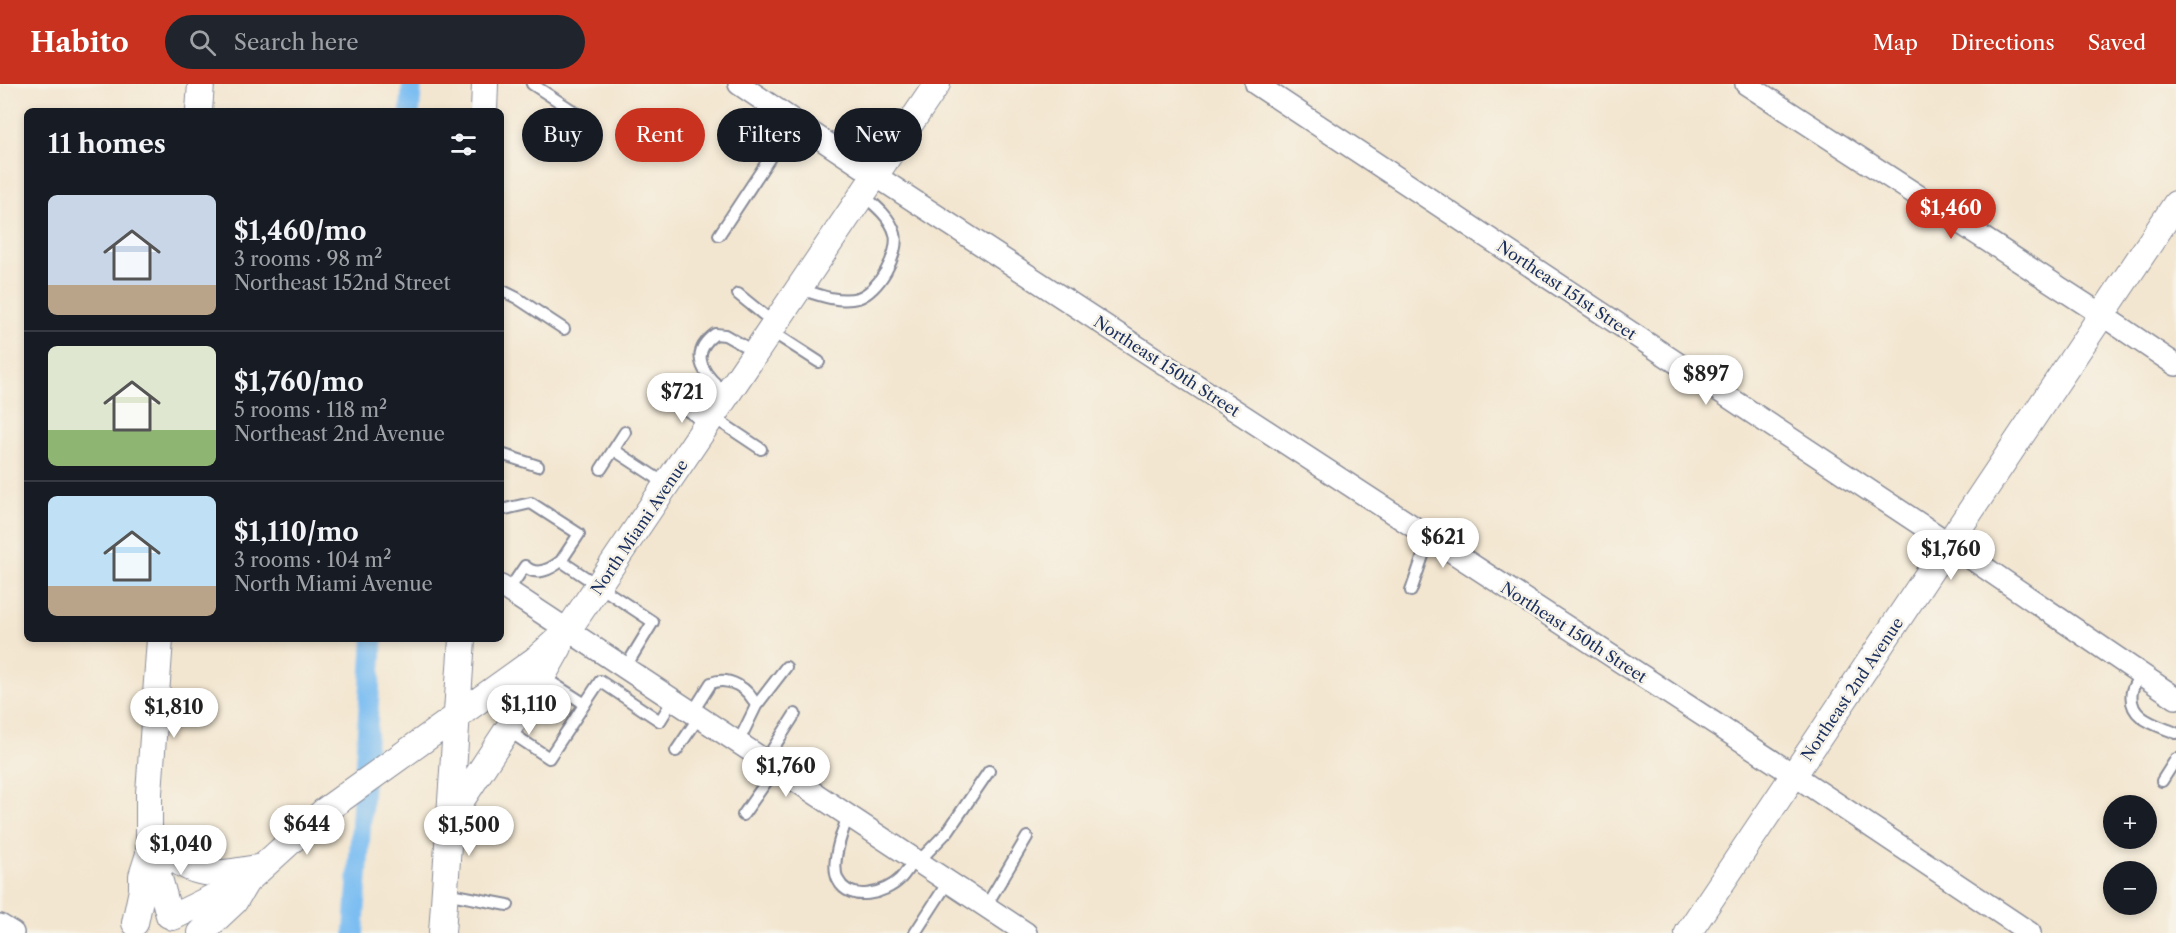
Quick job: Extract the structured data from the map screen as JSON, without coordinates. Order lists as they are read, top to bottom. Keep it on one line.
{"streets":{"street":["Northeast 151st Street","Northeast 150th Street","North Miami Avenue","Northeast 2nd Avenue"]},"crossings":[["Northeast 151st Street","Northeast 2nd Avenue"],["Northeast 150th Street","North Miami Avenue"],["Northeast 150th Street","Northeast 2nd Avenue"]],"page":{"header":"Habito","search":"Search here","nav":["Map","Directions","Saved"],"chip":["Buy","Rent","Filters","New"],"heading":"11 homes","list":[{"name":"$1,460/mo","note":"3 rooms · 98 m² · Northeast 152nd Street"},{"name":"$1,760/mo","note":"5 rooms · 118 m² · Northeast 2nd Avenue"},{"name":"$1,110/mo","note":"3 rooms · 104 m² · North Miami Avenue"}],"price":["$1,460","$897","$721","$621","$1,760","$1,110","$1,810","$1,760","$644","$1,500","$1,040"],"map_buttons":["+","−"]}}
